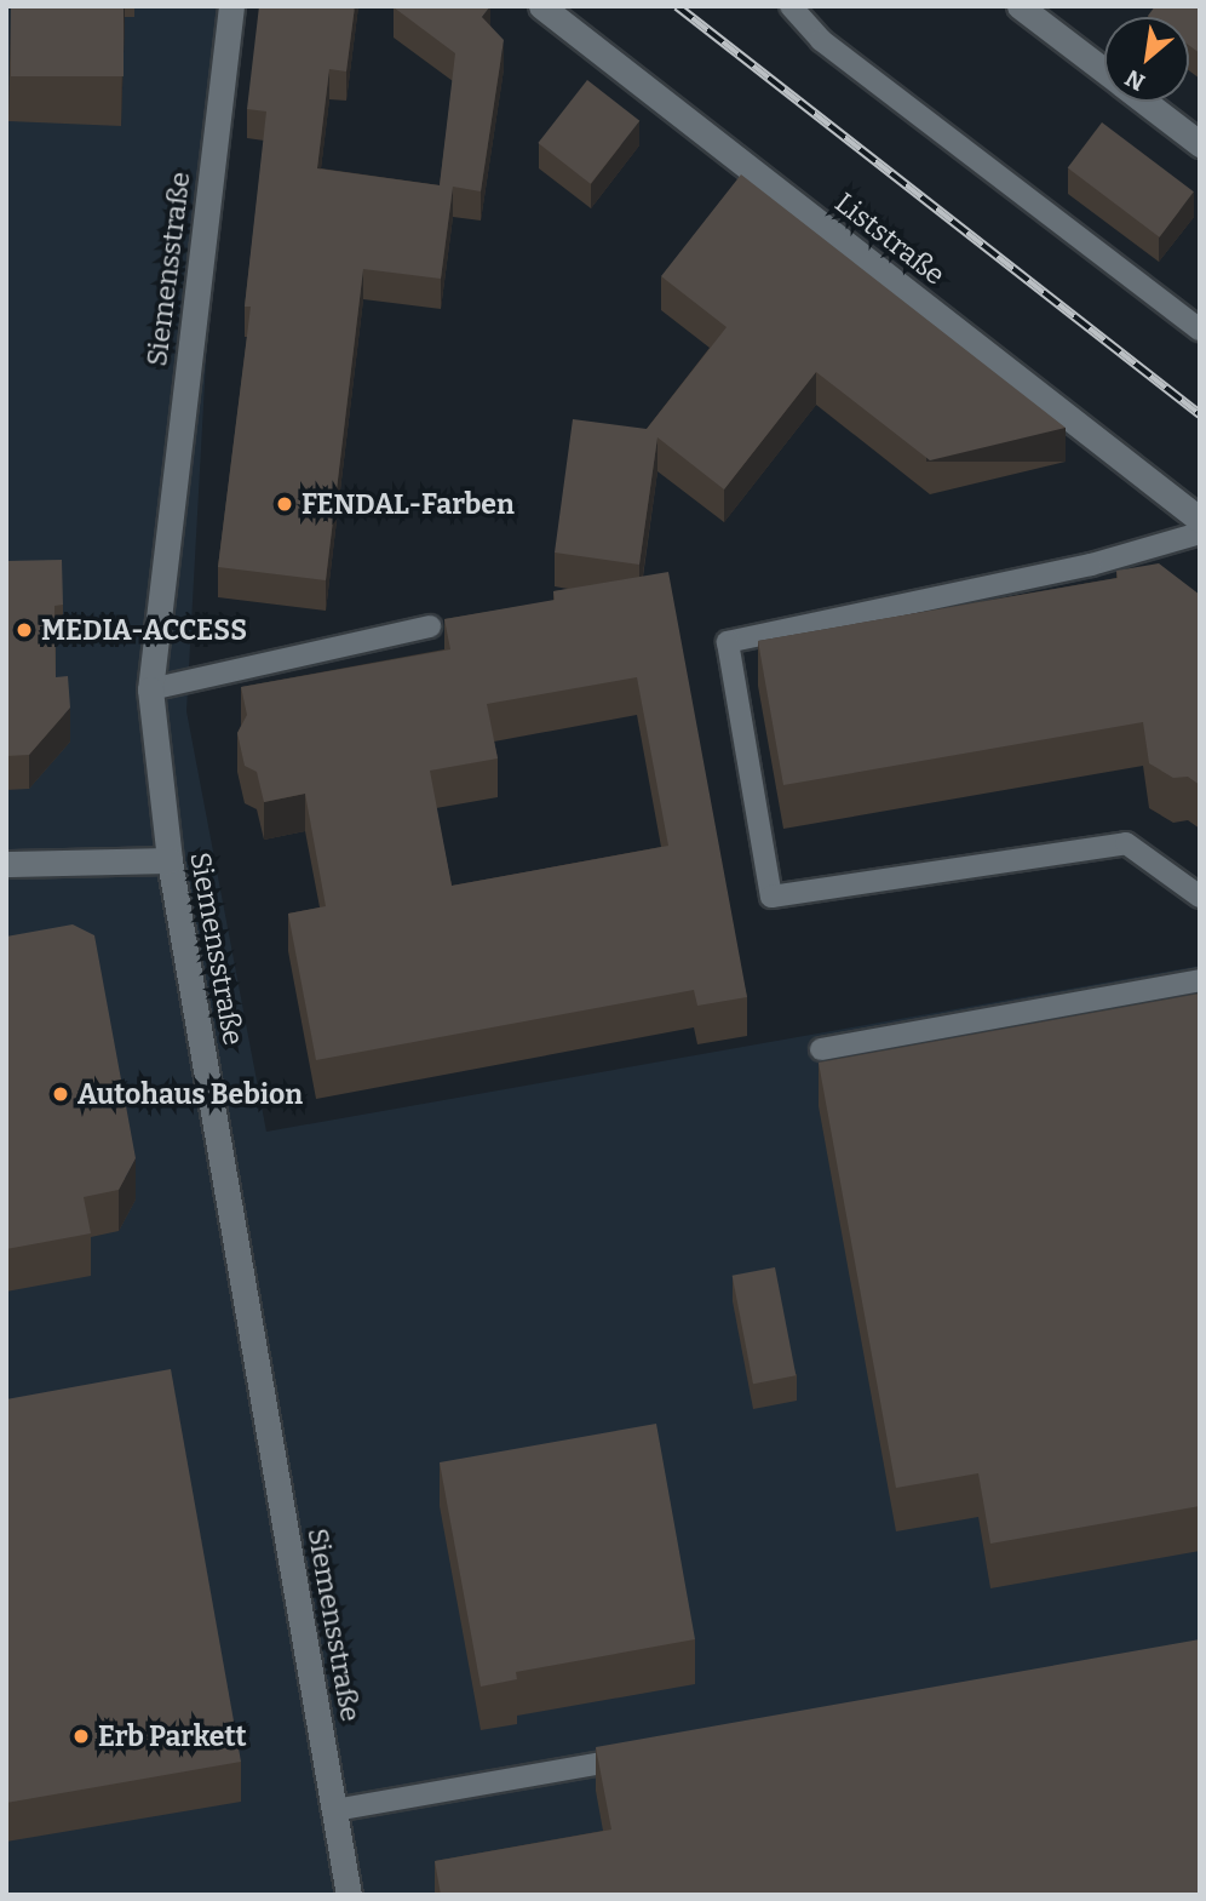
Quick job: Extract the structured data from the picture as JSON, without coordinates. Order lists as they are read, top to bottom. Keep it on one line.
{"streets":{"street":["Liststraße","Siemensstraße"]},"places":["FENDAL-Farben","MEDIA-ACCESS","Autohaus Bebion","Erb Parkett"],"north":"bottom left"}
